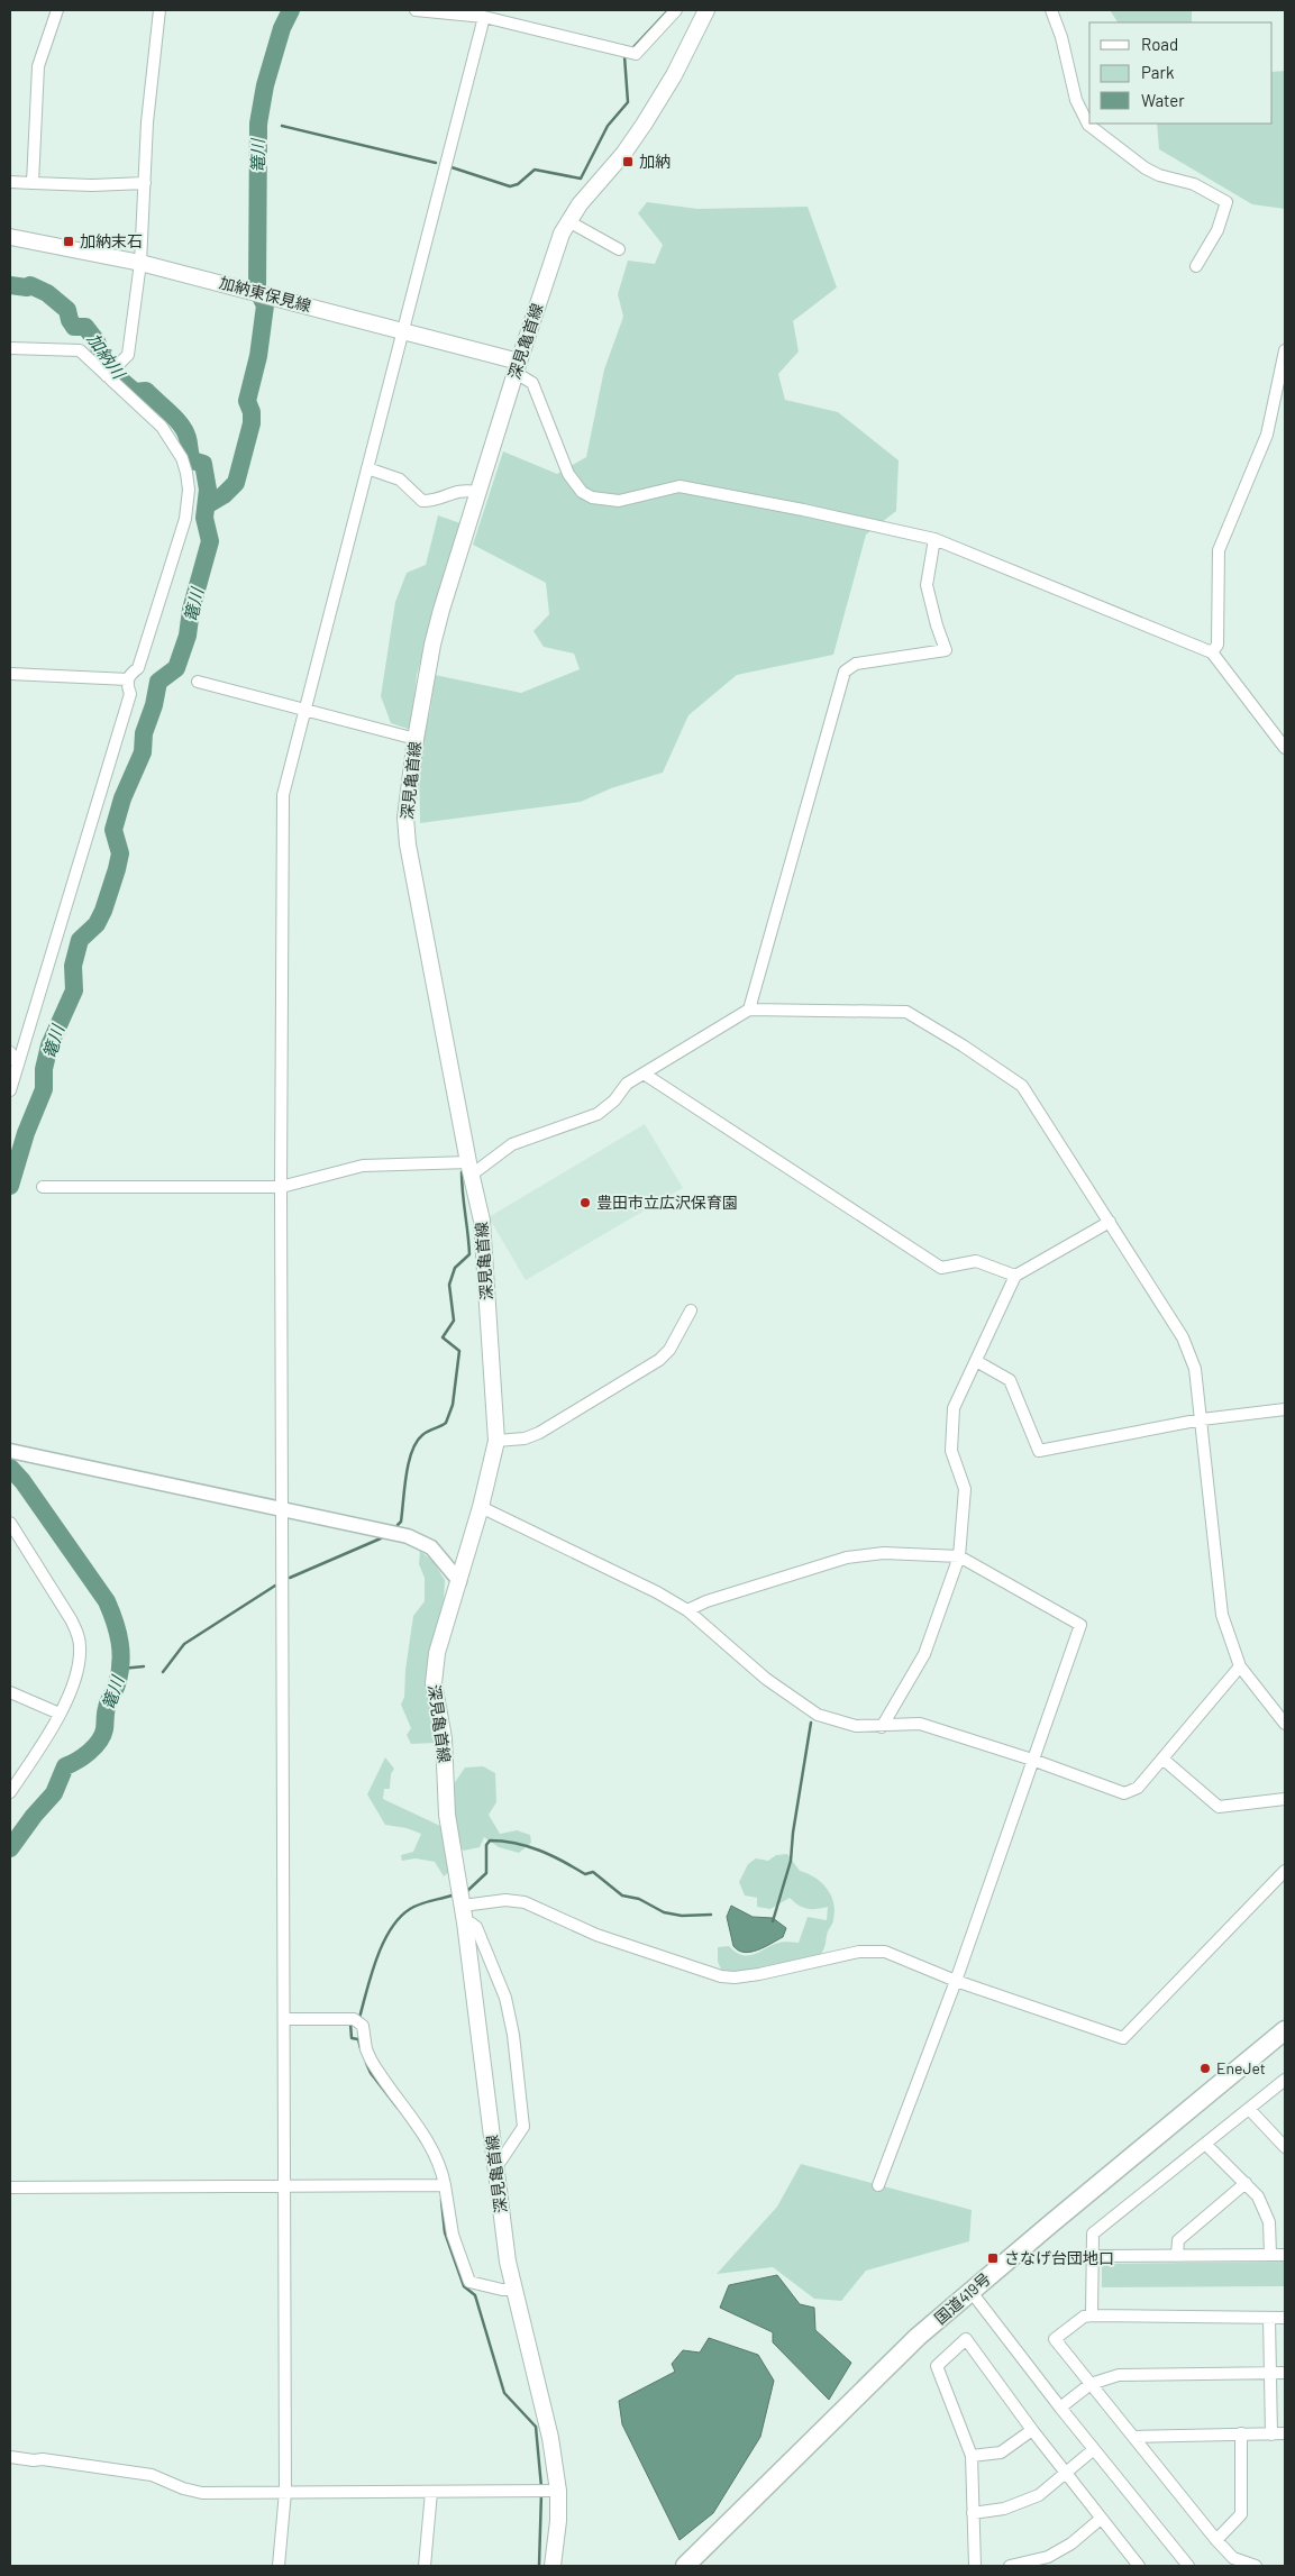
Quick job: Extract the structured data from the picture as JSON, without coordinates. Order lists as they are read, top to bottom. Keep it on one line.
{"streets":{"highway":["国道419号"],"main road":["加納東保見線","深見亀首線"]},"crossings":[["加納東保見線","深見亀首線"]],"water":["篭川","加納川"],"places":{"transit":["加納","加納末石","さなげ台団地口"],"other":["豊田市立広沢保育園","EneJet"]},"legend":["Road","Park","Water"]}
